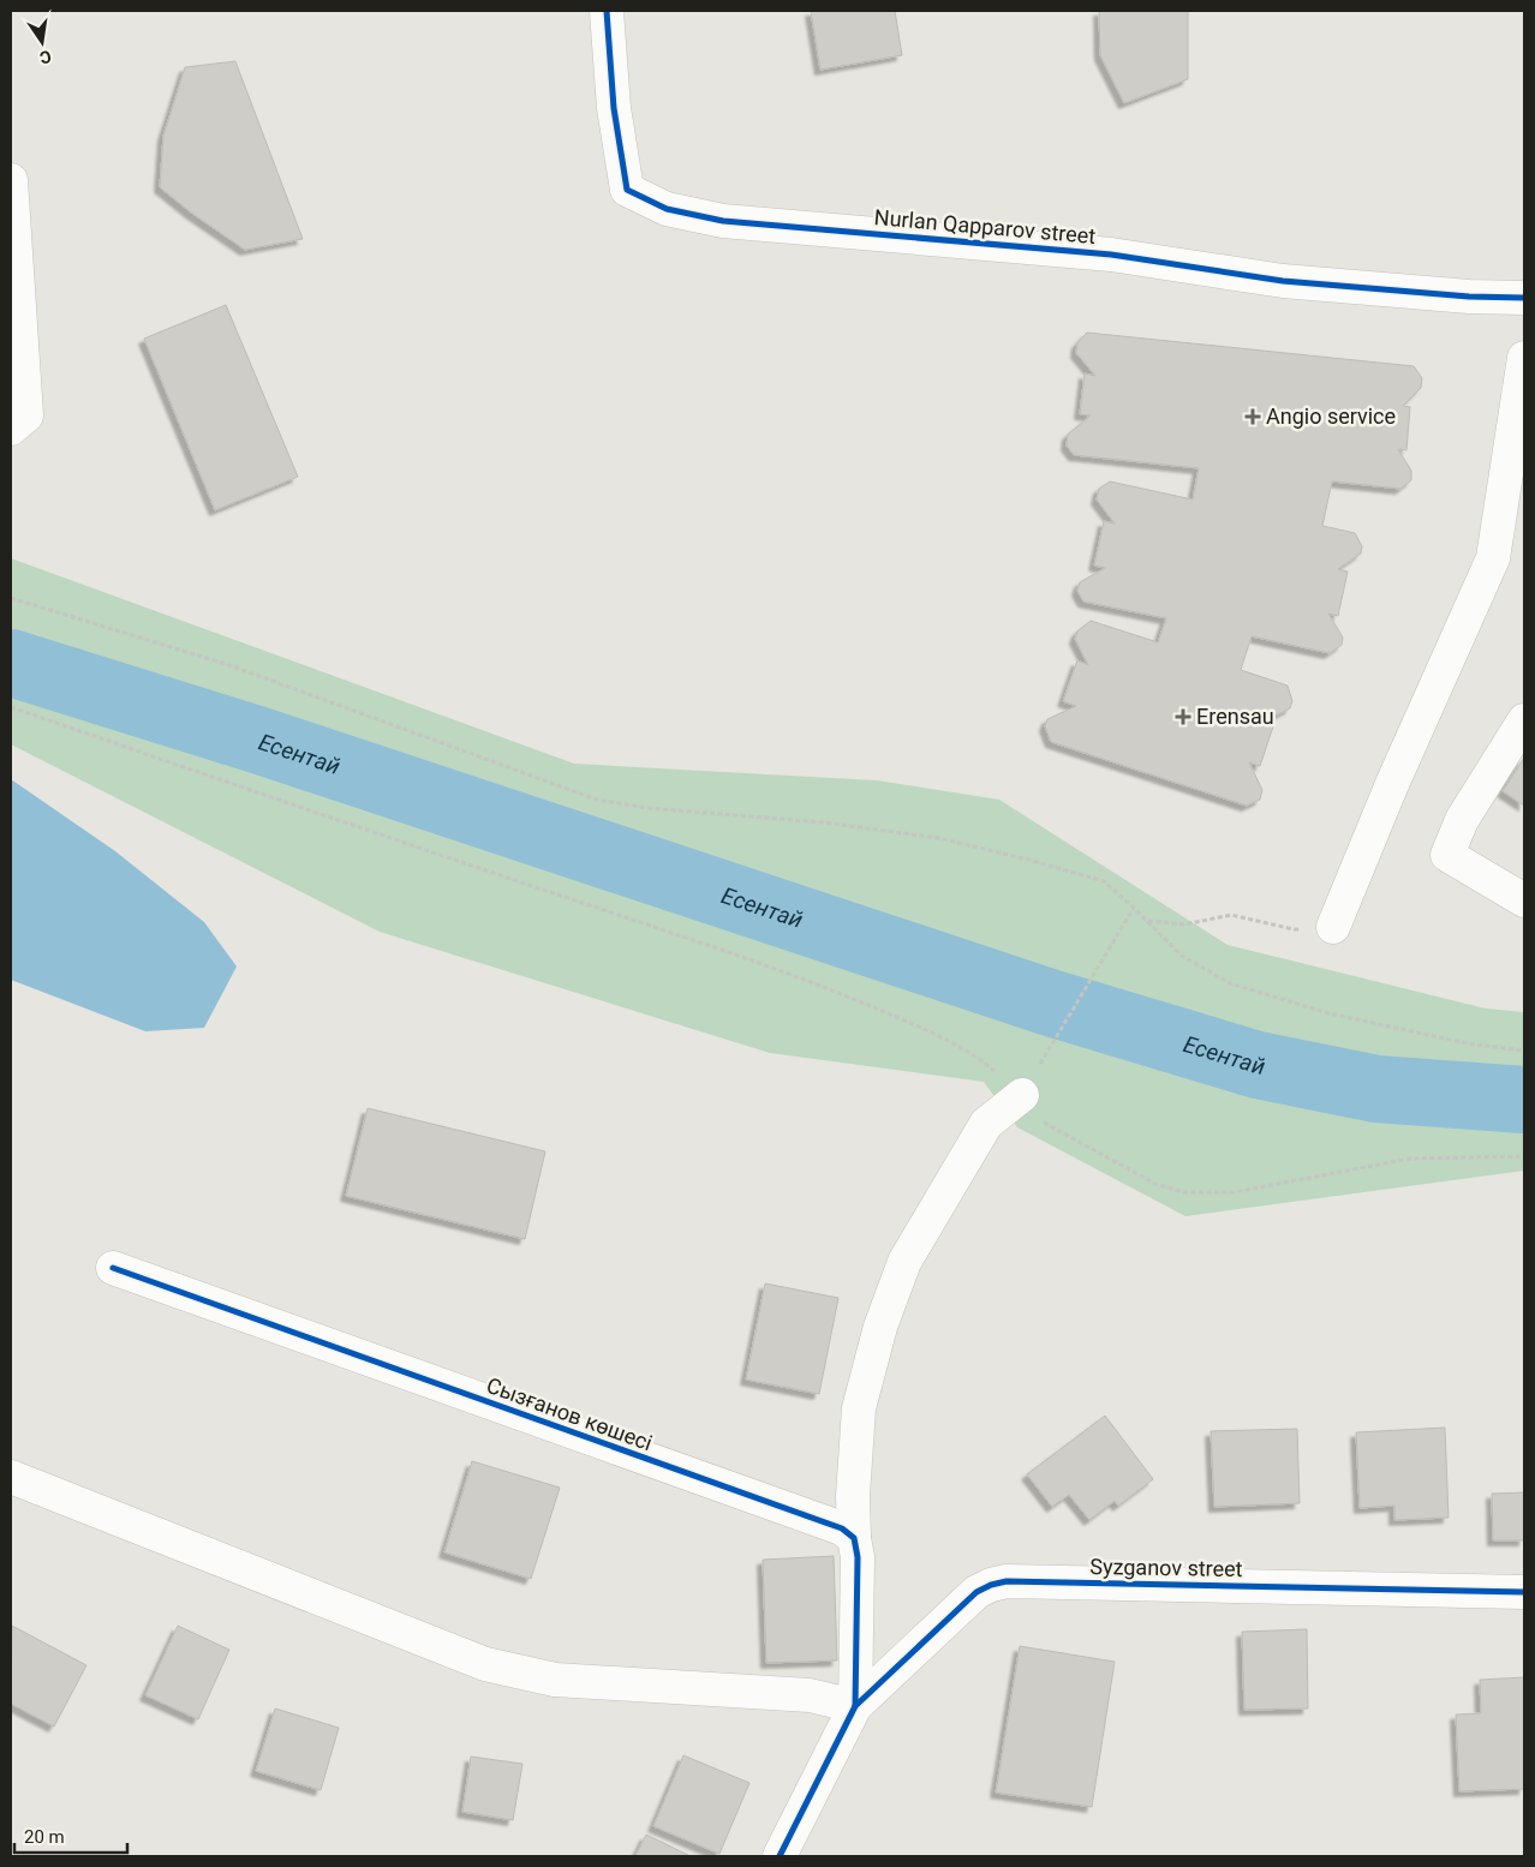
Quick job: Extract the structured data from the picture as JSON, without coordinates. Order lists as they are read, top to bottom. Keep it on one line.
{"streets":{"street":["Nurlan Qapparov street","Сызғанов көшесі","Syzganov street"]},"water":["Есентай"],"places":{"health":["Angio service","Erensau"]},"scale_bar":"20 m","north":"bottom"}
